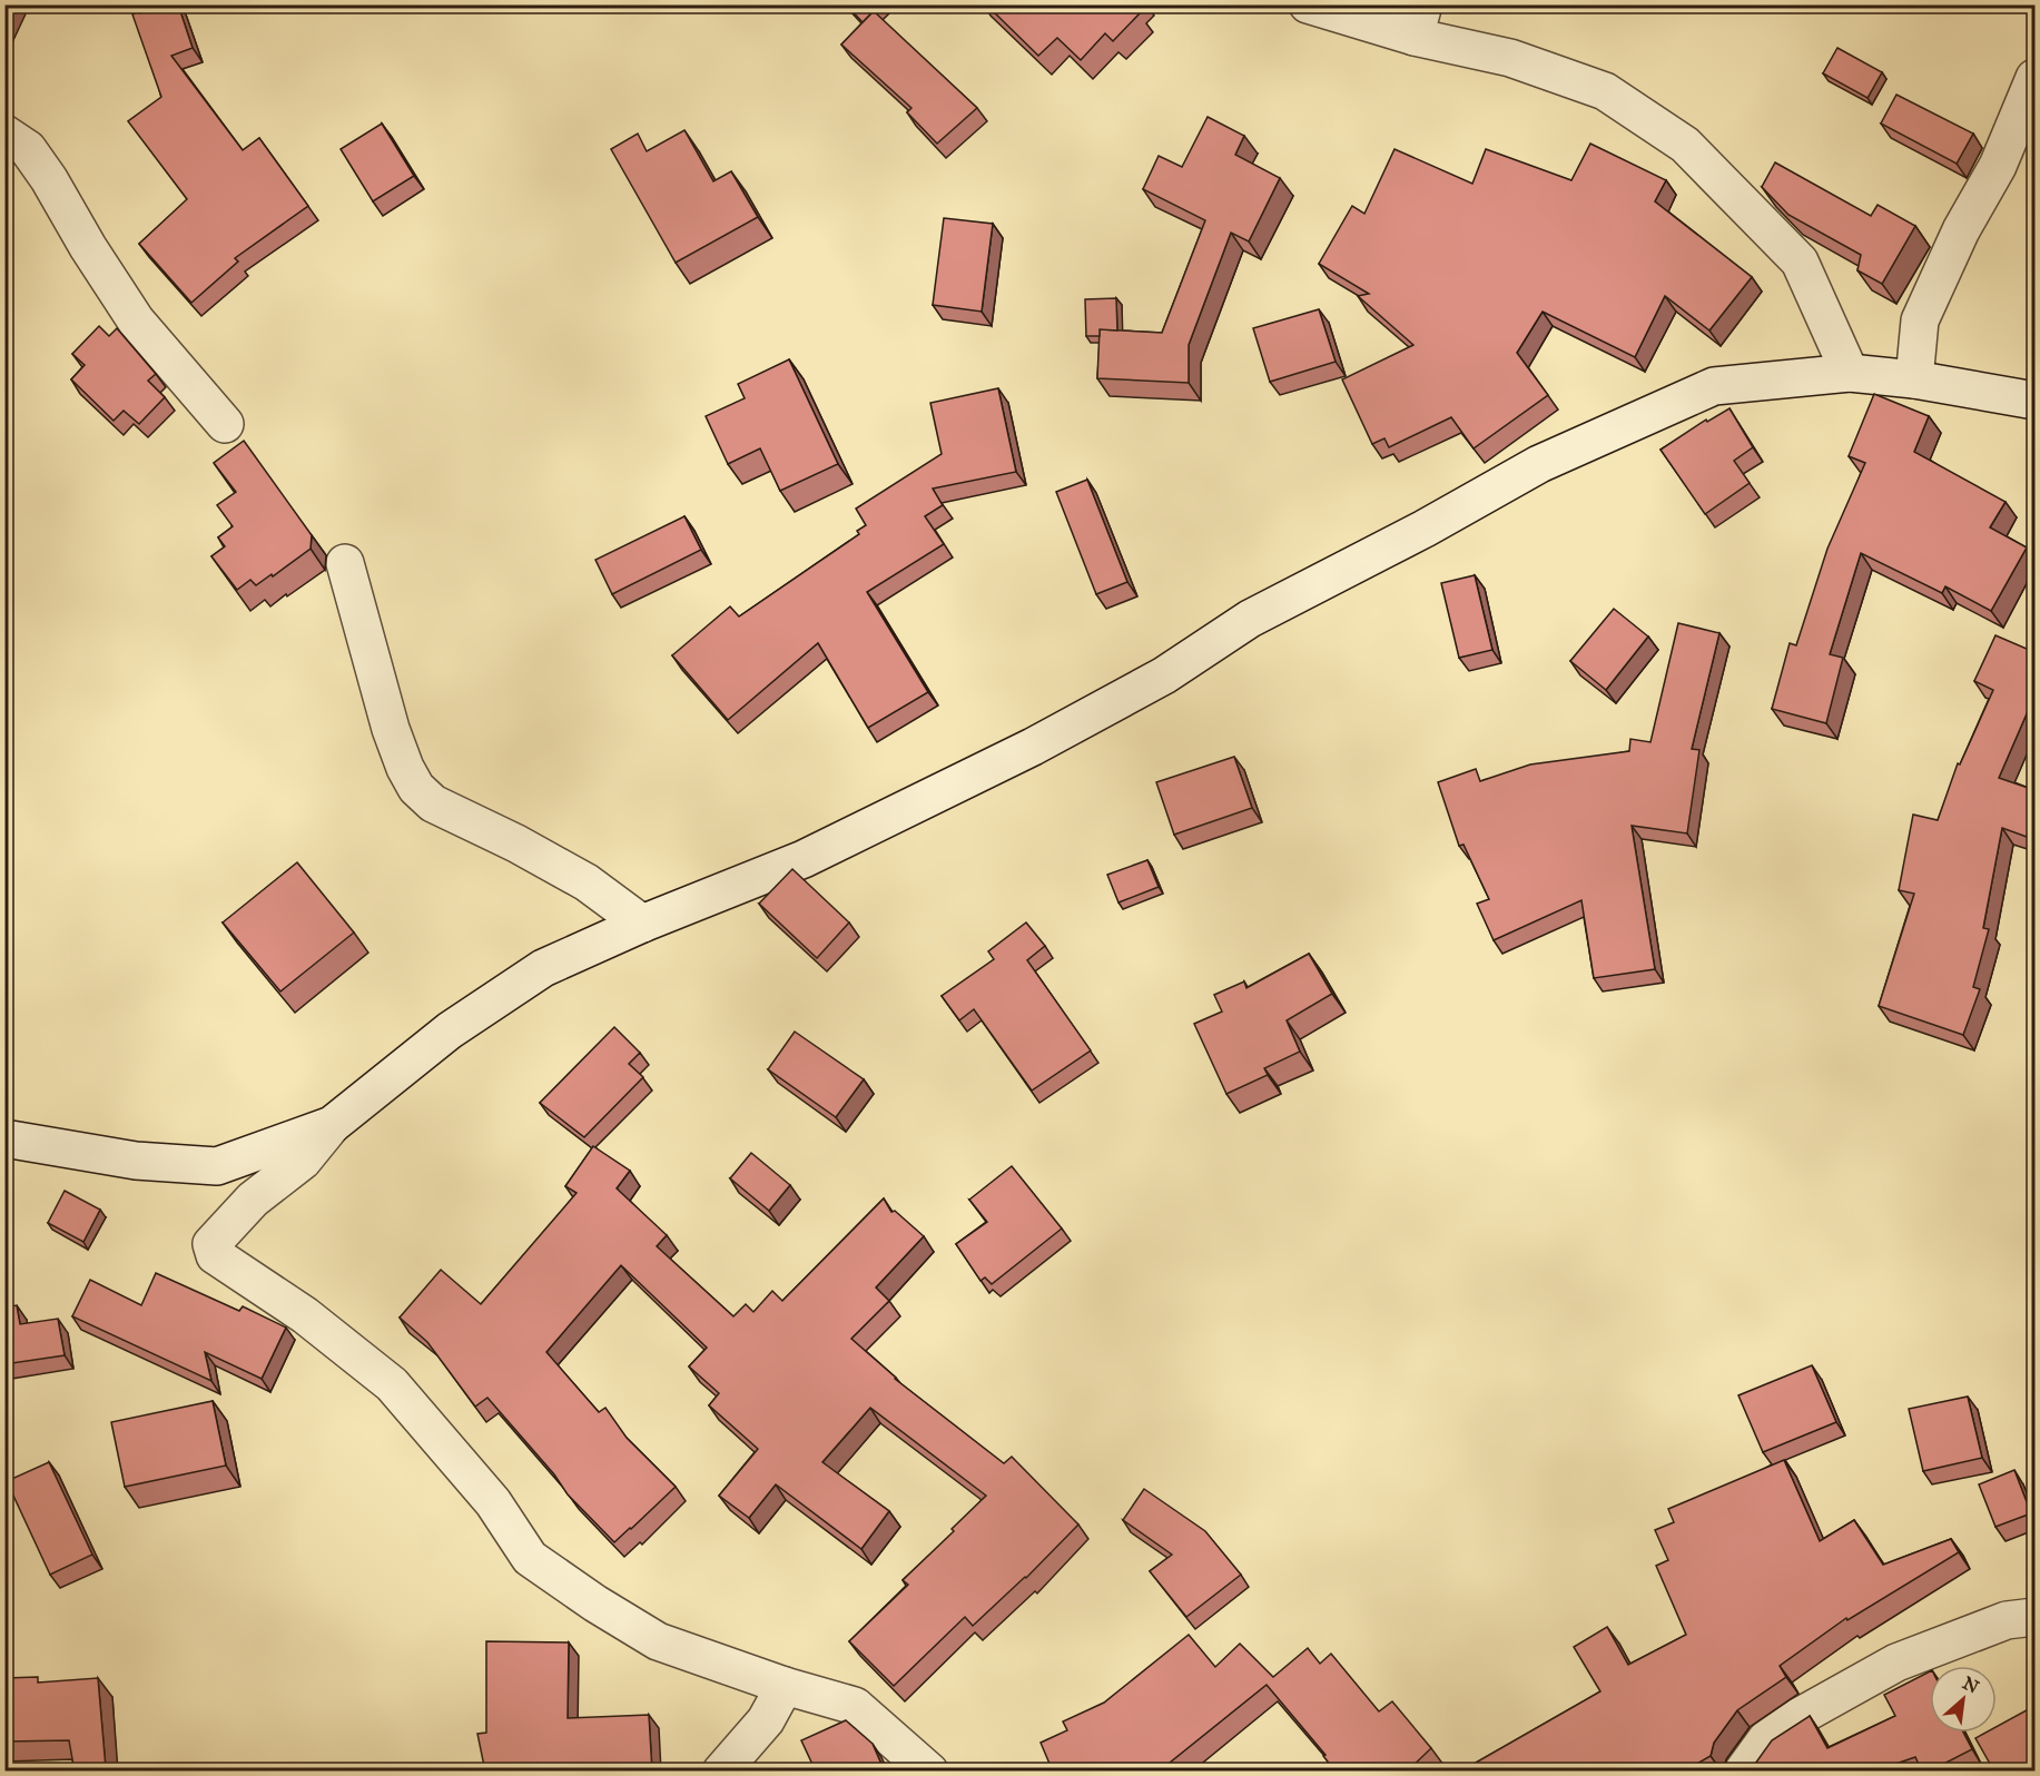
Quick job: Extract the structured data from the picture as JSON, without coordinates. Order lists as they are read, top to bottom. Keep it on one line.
{"north":"top right"}
